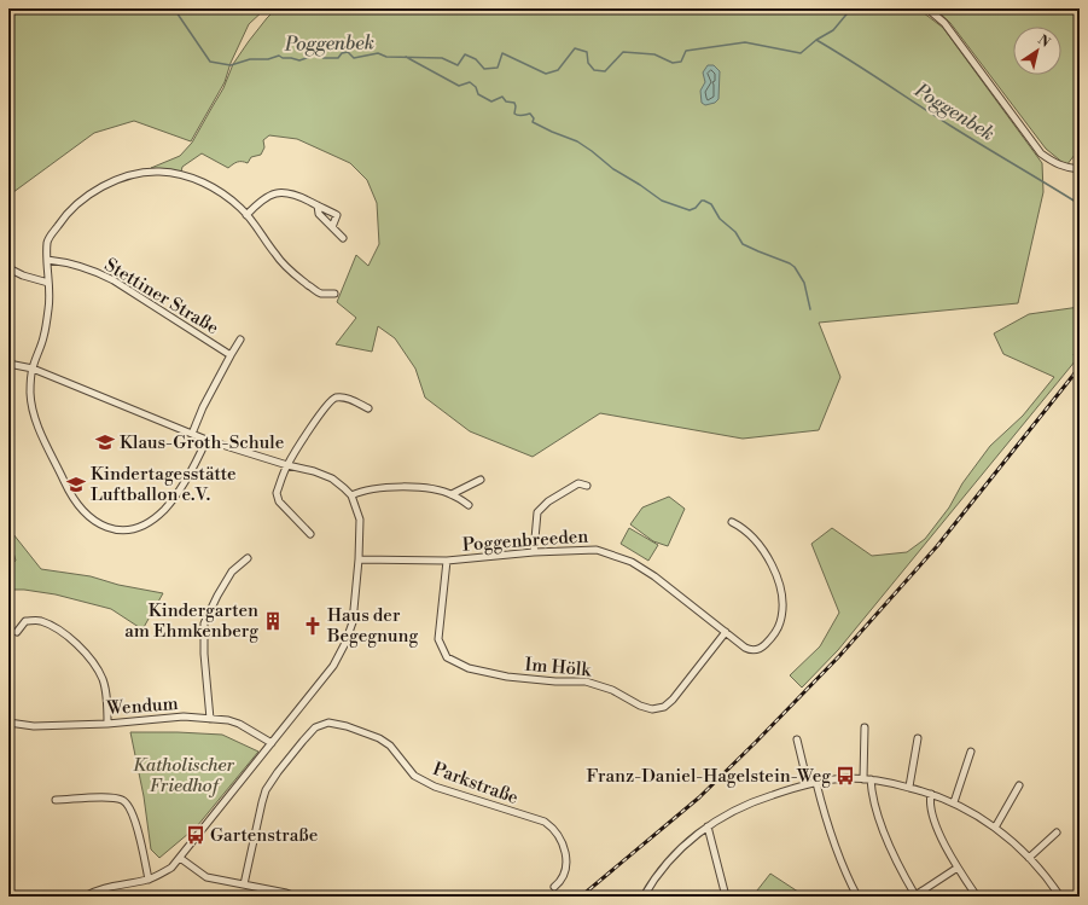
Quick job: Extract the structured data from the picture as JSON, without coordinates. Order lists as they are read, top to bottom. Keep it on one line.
{"streets":{"street":["Stettiner Straße","Poggenbreeden","Im Hölk","Wendum","Parkstraße"]},"crossings":[["Poggenbreeden","Im Hölk"]],"water":["Poggenbek"],"parks":["Katholischer Friedhof"],"places":{"school or university":["Klaus-Groth-Schule","Kindertagesstätte Luftballon e.V."],"building":["Kindergarten am Ehmkenberg"],"church":["Haus der Begegnung"],"bus stop":["Franz-Daniel-Hagelstein-Weg","Gartenstraße"]},"north":"top right"}
